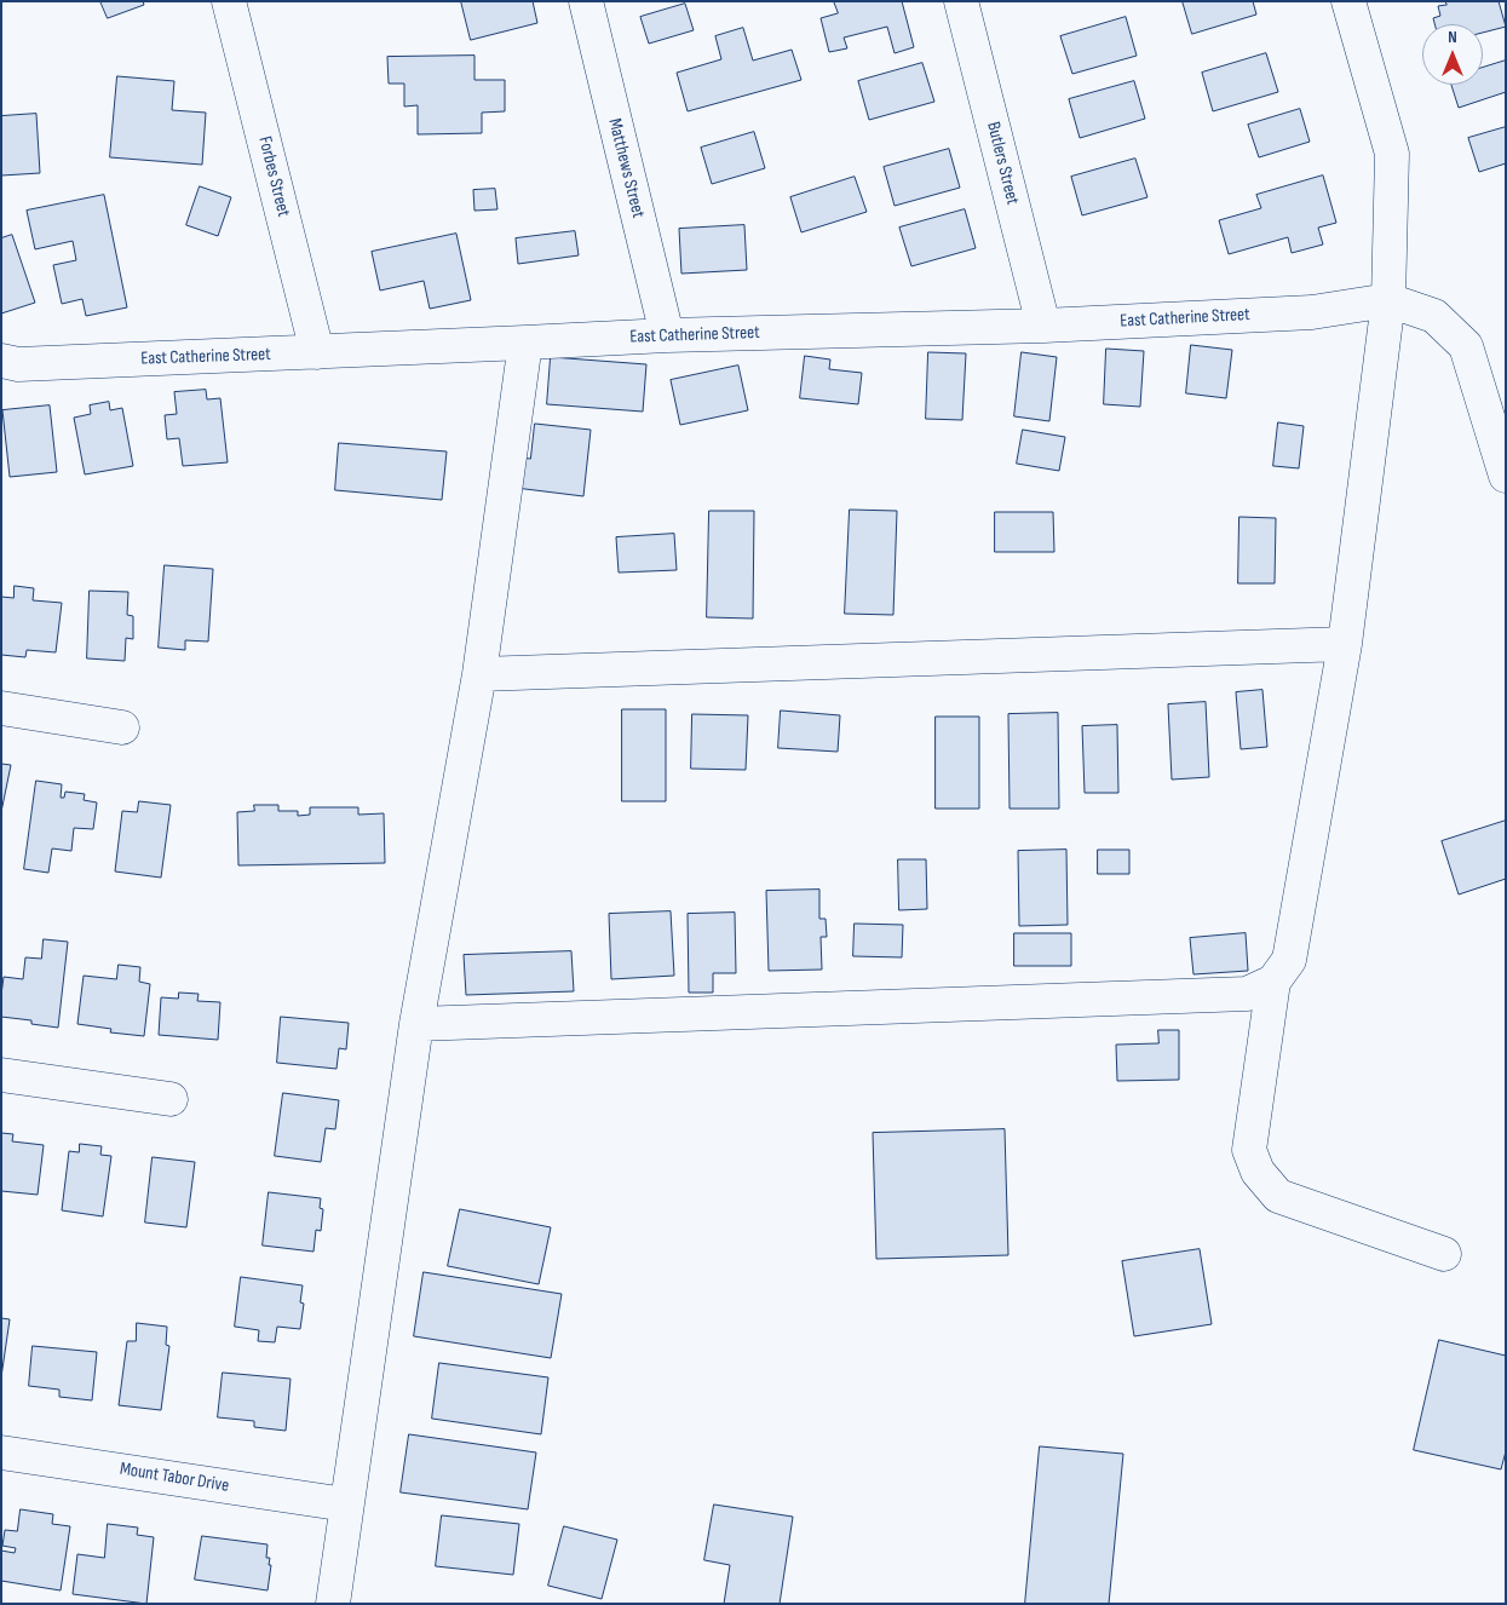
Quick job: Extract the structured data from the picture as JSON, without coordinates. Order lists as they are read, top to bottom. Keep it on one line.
{"streets":{"street":["Butlers Street","Matthews Street","Forbes Street","East Catherine Street","Mount Tabor Drive"]},"crossings":[["Butlers Street","East Catherine Street"],["Matthews Street","East Catherine Street"],["Forbes Street","East Catherine Street"]],"north":"top"}
